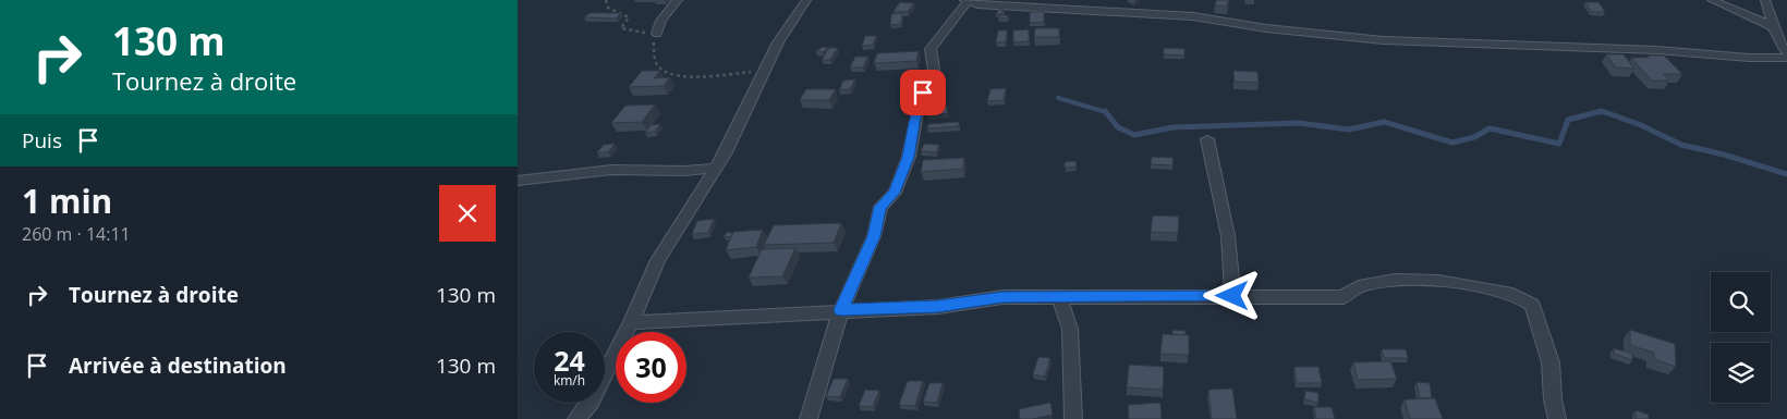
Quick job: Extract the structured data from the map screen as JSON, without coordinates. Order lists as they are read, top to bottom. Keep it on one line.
{"page":{"turn":["130 m","Tournez à droite"],"then":"Puis","heading":["1 min","260 m · 14:11"],"list":[{"name":"Tournez à droite","value":"130 m"},{"name":"Arrivée à destination","value":"130 m"}],"speed":"24 km/h","limit":"30"}}
